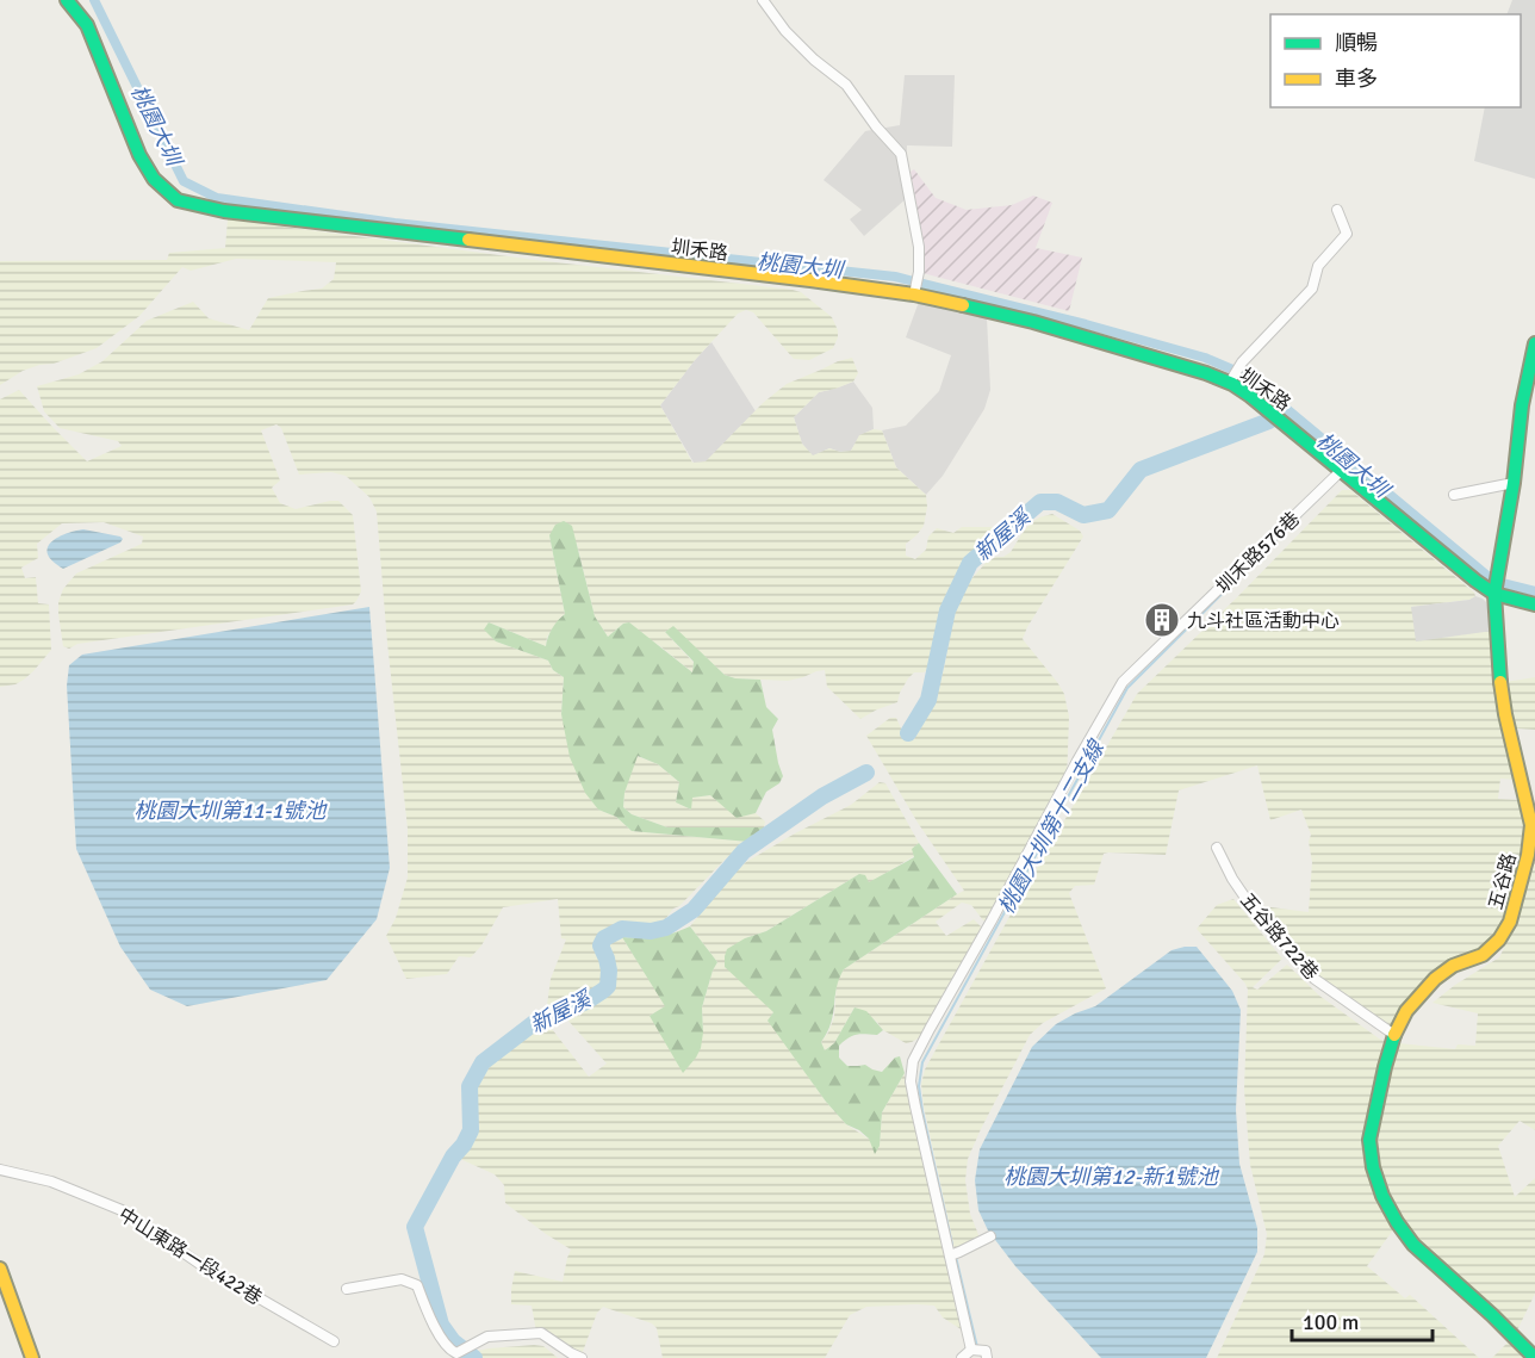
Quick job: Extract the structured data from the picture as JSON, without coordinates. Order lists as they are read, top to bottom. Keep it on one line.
{"streets":{"street":["圳禾路","圳禾路576巷","五谷路","五谷路722巷","中山東路一段422巷"]},"crossings":[["圳禾路","圳禾路576巷"],["圳禾路","五谷路"],["五谷路","五谷路722巷"]],"water":["桃園大圳","新屋溪","桃園大圳第11-1號池","桃園大圳第十二支線","桃園大圳第12-新1號池"],"places":{"building":["九斗社區活動中心"]},"legend":["順暢","車多"],"scale_bar":"100 m"}
